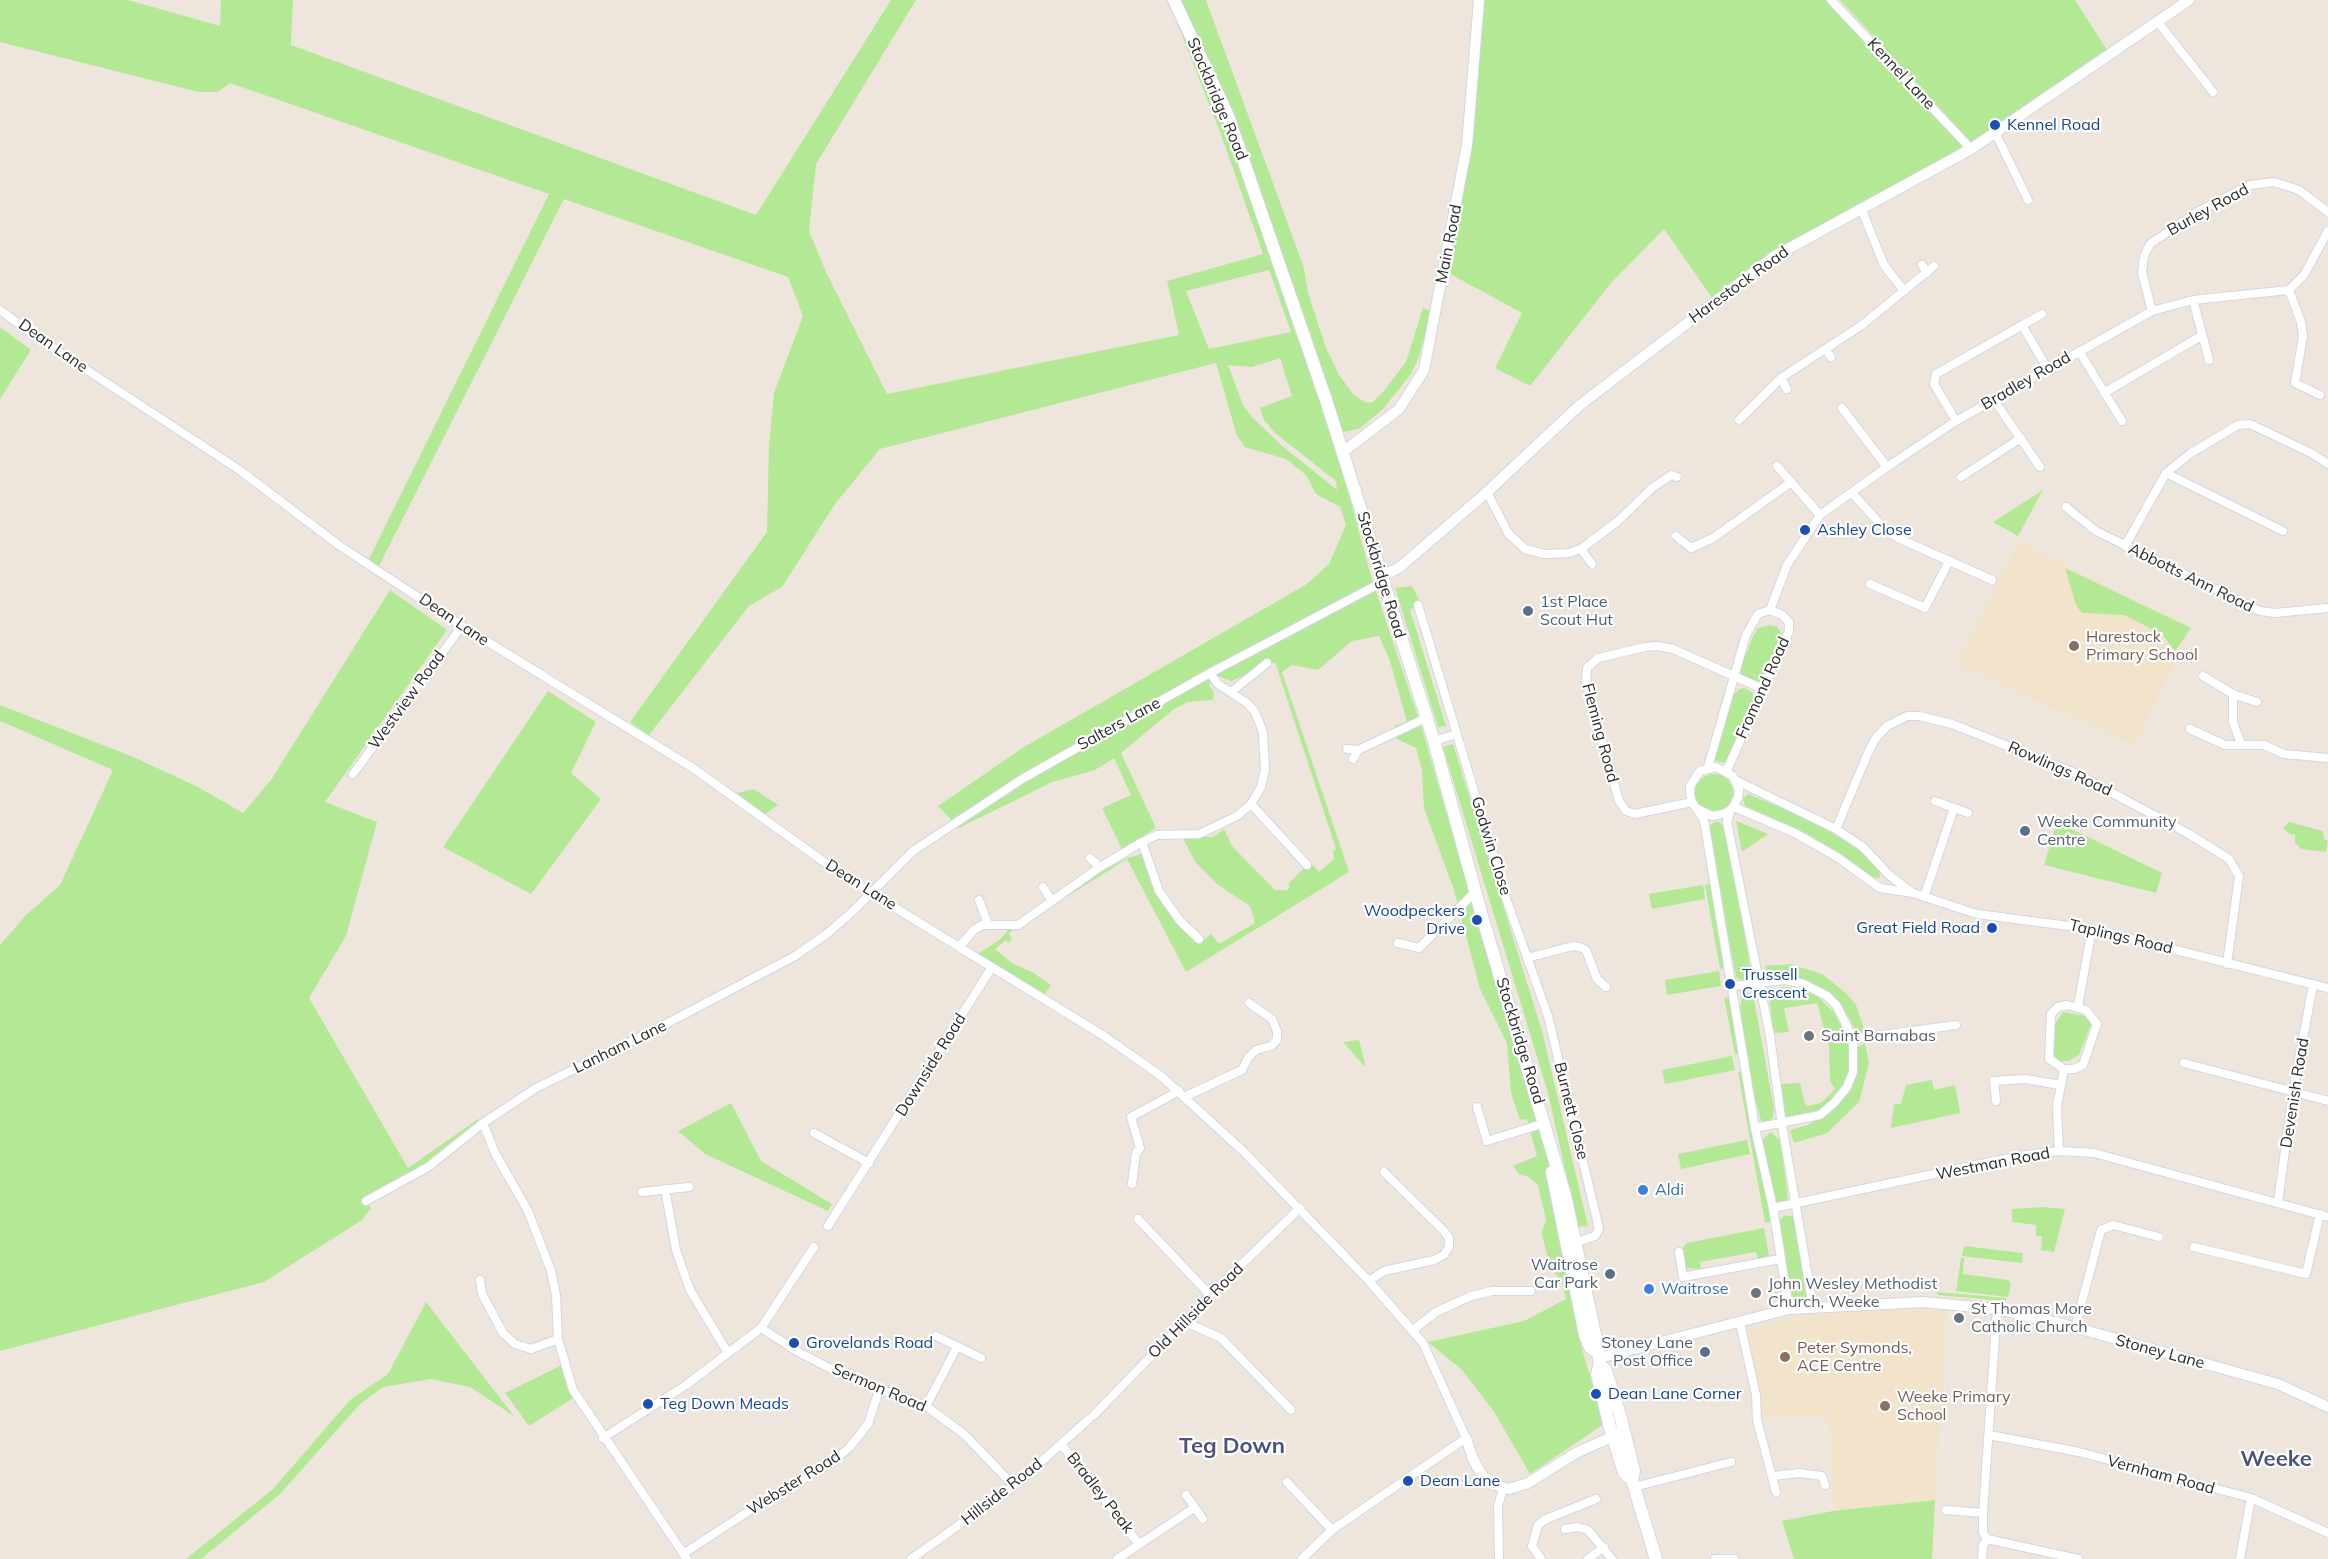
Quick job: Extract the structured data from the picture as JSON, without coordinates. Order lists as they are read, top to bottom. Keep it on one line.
{"streets":{"main road":["Stockbridge Road"],"street":["Kennel Lane","Burley Road","Main Road","Harestock Road","Dean Lane","Bradley Road","Abbotts Ann Road","Fromond Road","Westview Road","Salters Lane","Fleming Road","Rowlings Road","Godwin Close","Taplings Road","Lanham Lane","Downside Road","Devenish Road","Burnett Close","Westman Road","Old Hillside Road","Stoney Lane","Sermon Road","Vernham Road","Webster Road","Hillside Road","Bradley Peak"]},"crossings":[["Kennel Lane","Harestock Road"],["Stockbridge Road","Main Road"],["Stockbridge Road","Harestock Road"],["Stockbridge Road","Salters Lane"],["Stockbridge Road","Burnett Close"],["Stockbridge Road","Stoney Lane"],["Burley Road","Bradley Road"],["Harestock Road","Salters Lane"],["Dean Lane","Westview Road"],["Dean Lane","Salters Lane"],["Dean Lane","Lanham Lane"],["Dean Lane","Downside Road"],["Dean Lane","Old Hillside Road"],["Bradley Road","Fromond Road"],["Fromond Road","Fleming Road"],["Fromond Road","Taplings Road"],["Salters Lane","Lanham Lane"],["Fleming Road","Taplings Road"],["Rowlings Road","Taplings Road"],["Godwin Close","Burnett Close"],["Taplings Road","Devenish Road"],["Devenish Road","Westman Road"],["Old Hillside Road","Hillside Road"],["Sermon Road","Webster Road"],["Sermon Road","Hillside Road"],["Hillside Road","Bradley Peak"]],"districts":["Teg Down","Weeke"],"places":["Kennel Road","Ashley Close","1st Place Scout Hut","Harestock Primary School","Weeke Community Centre","Woodpeckers Drive","Great Field Road","Trussell Crescent","Saint Barnabas","Aldi","Waitrose Car Park","Waitrose","John Wesley Methodist Church, Weeke","St Thomas More Catholic Church","Grovelands Road","Stoney Lane Post Office","Peter Symonds, ACE Centre","Dean Lane Corner","Teg Down Meads","Weeke Primary School","Dean Lane"]}
